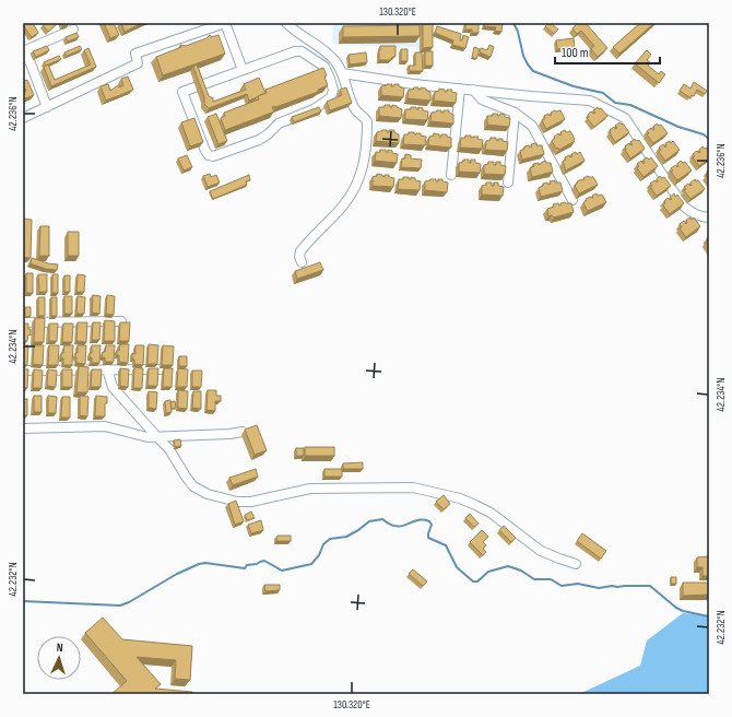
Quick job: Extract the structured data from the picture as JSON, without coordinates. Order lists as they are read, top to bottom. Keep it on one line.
{"scale_bar":"100 m","north":"top","coordinates":["130.320°E","42.236°N","42.234°N","42.232°N"]}
